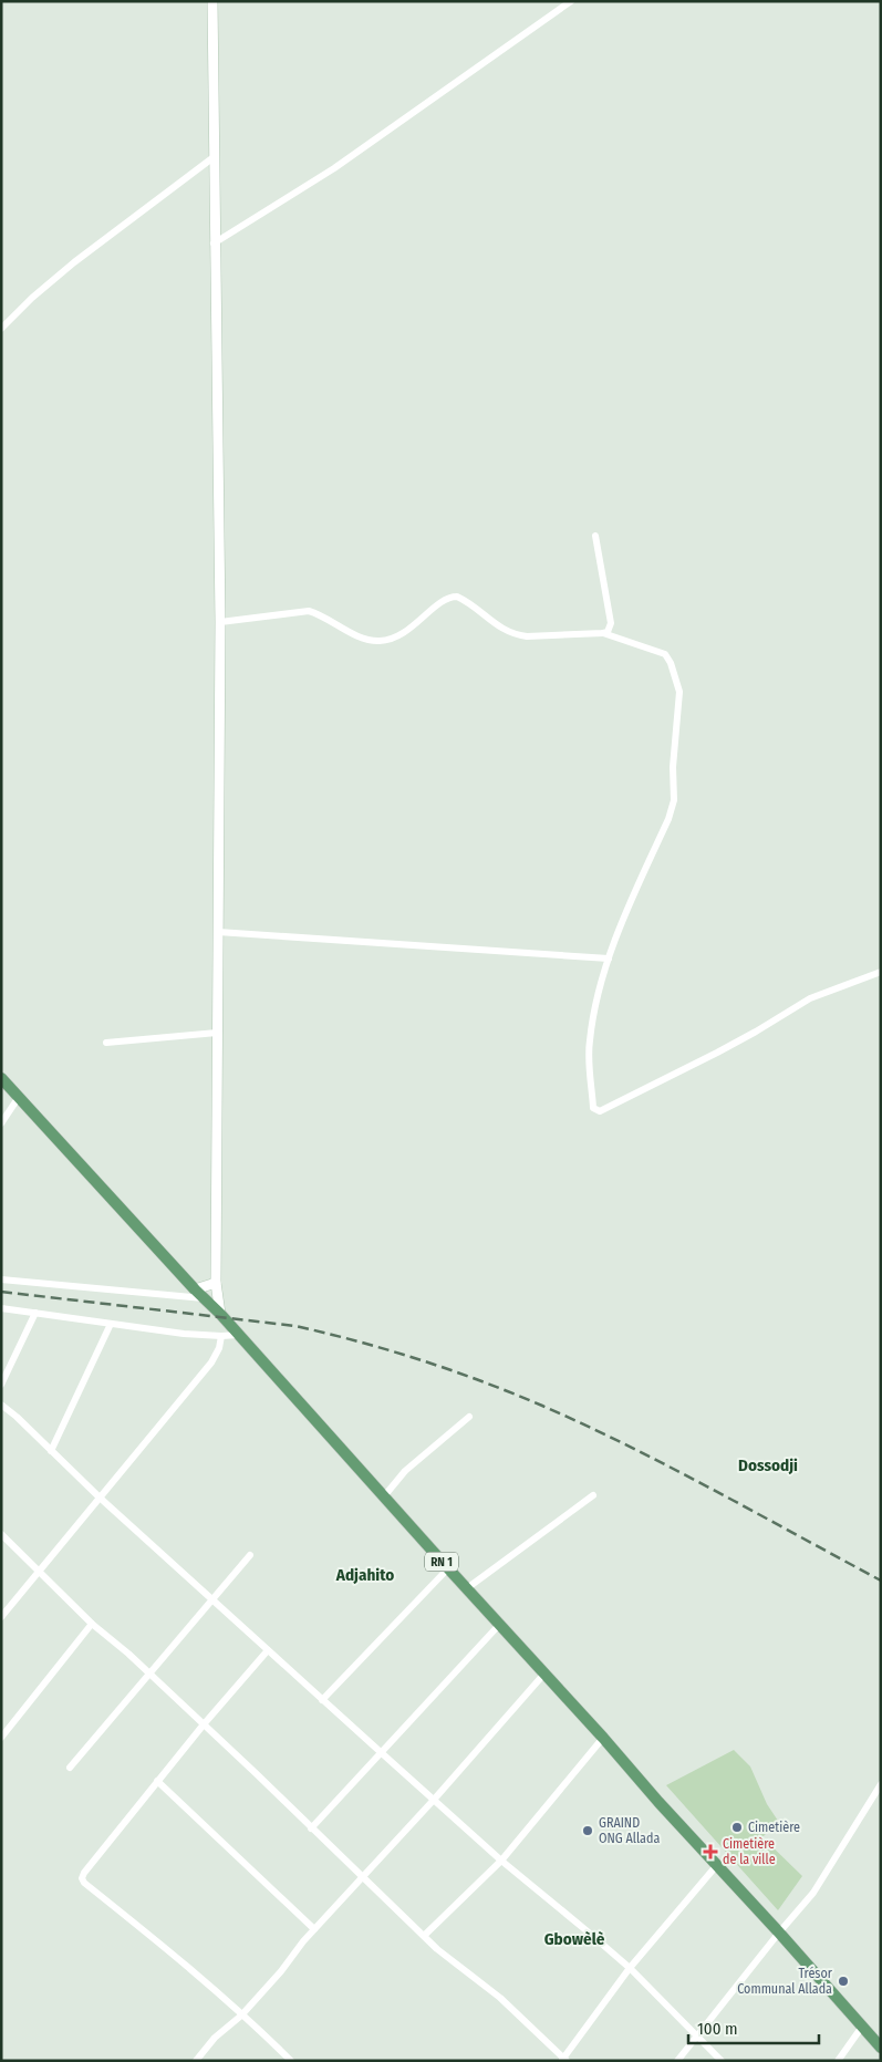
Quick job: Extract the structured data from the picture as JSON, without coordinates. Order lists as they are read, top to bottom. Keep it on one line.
{"streets":{"main road":["RN 1"]},"districts":["Dossodji","Adjahito","Gbowèlè"],"places":{"other":["Cimetière","GRAIND ONG Allada","Trésor Communal Allada"],"health":["Cimetière de la ville"]},"scale_bar":"100 m"}
